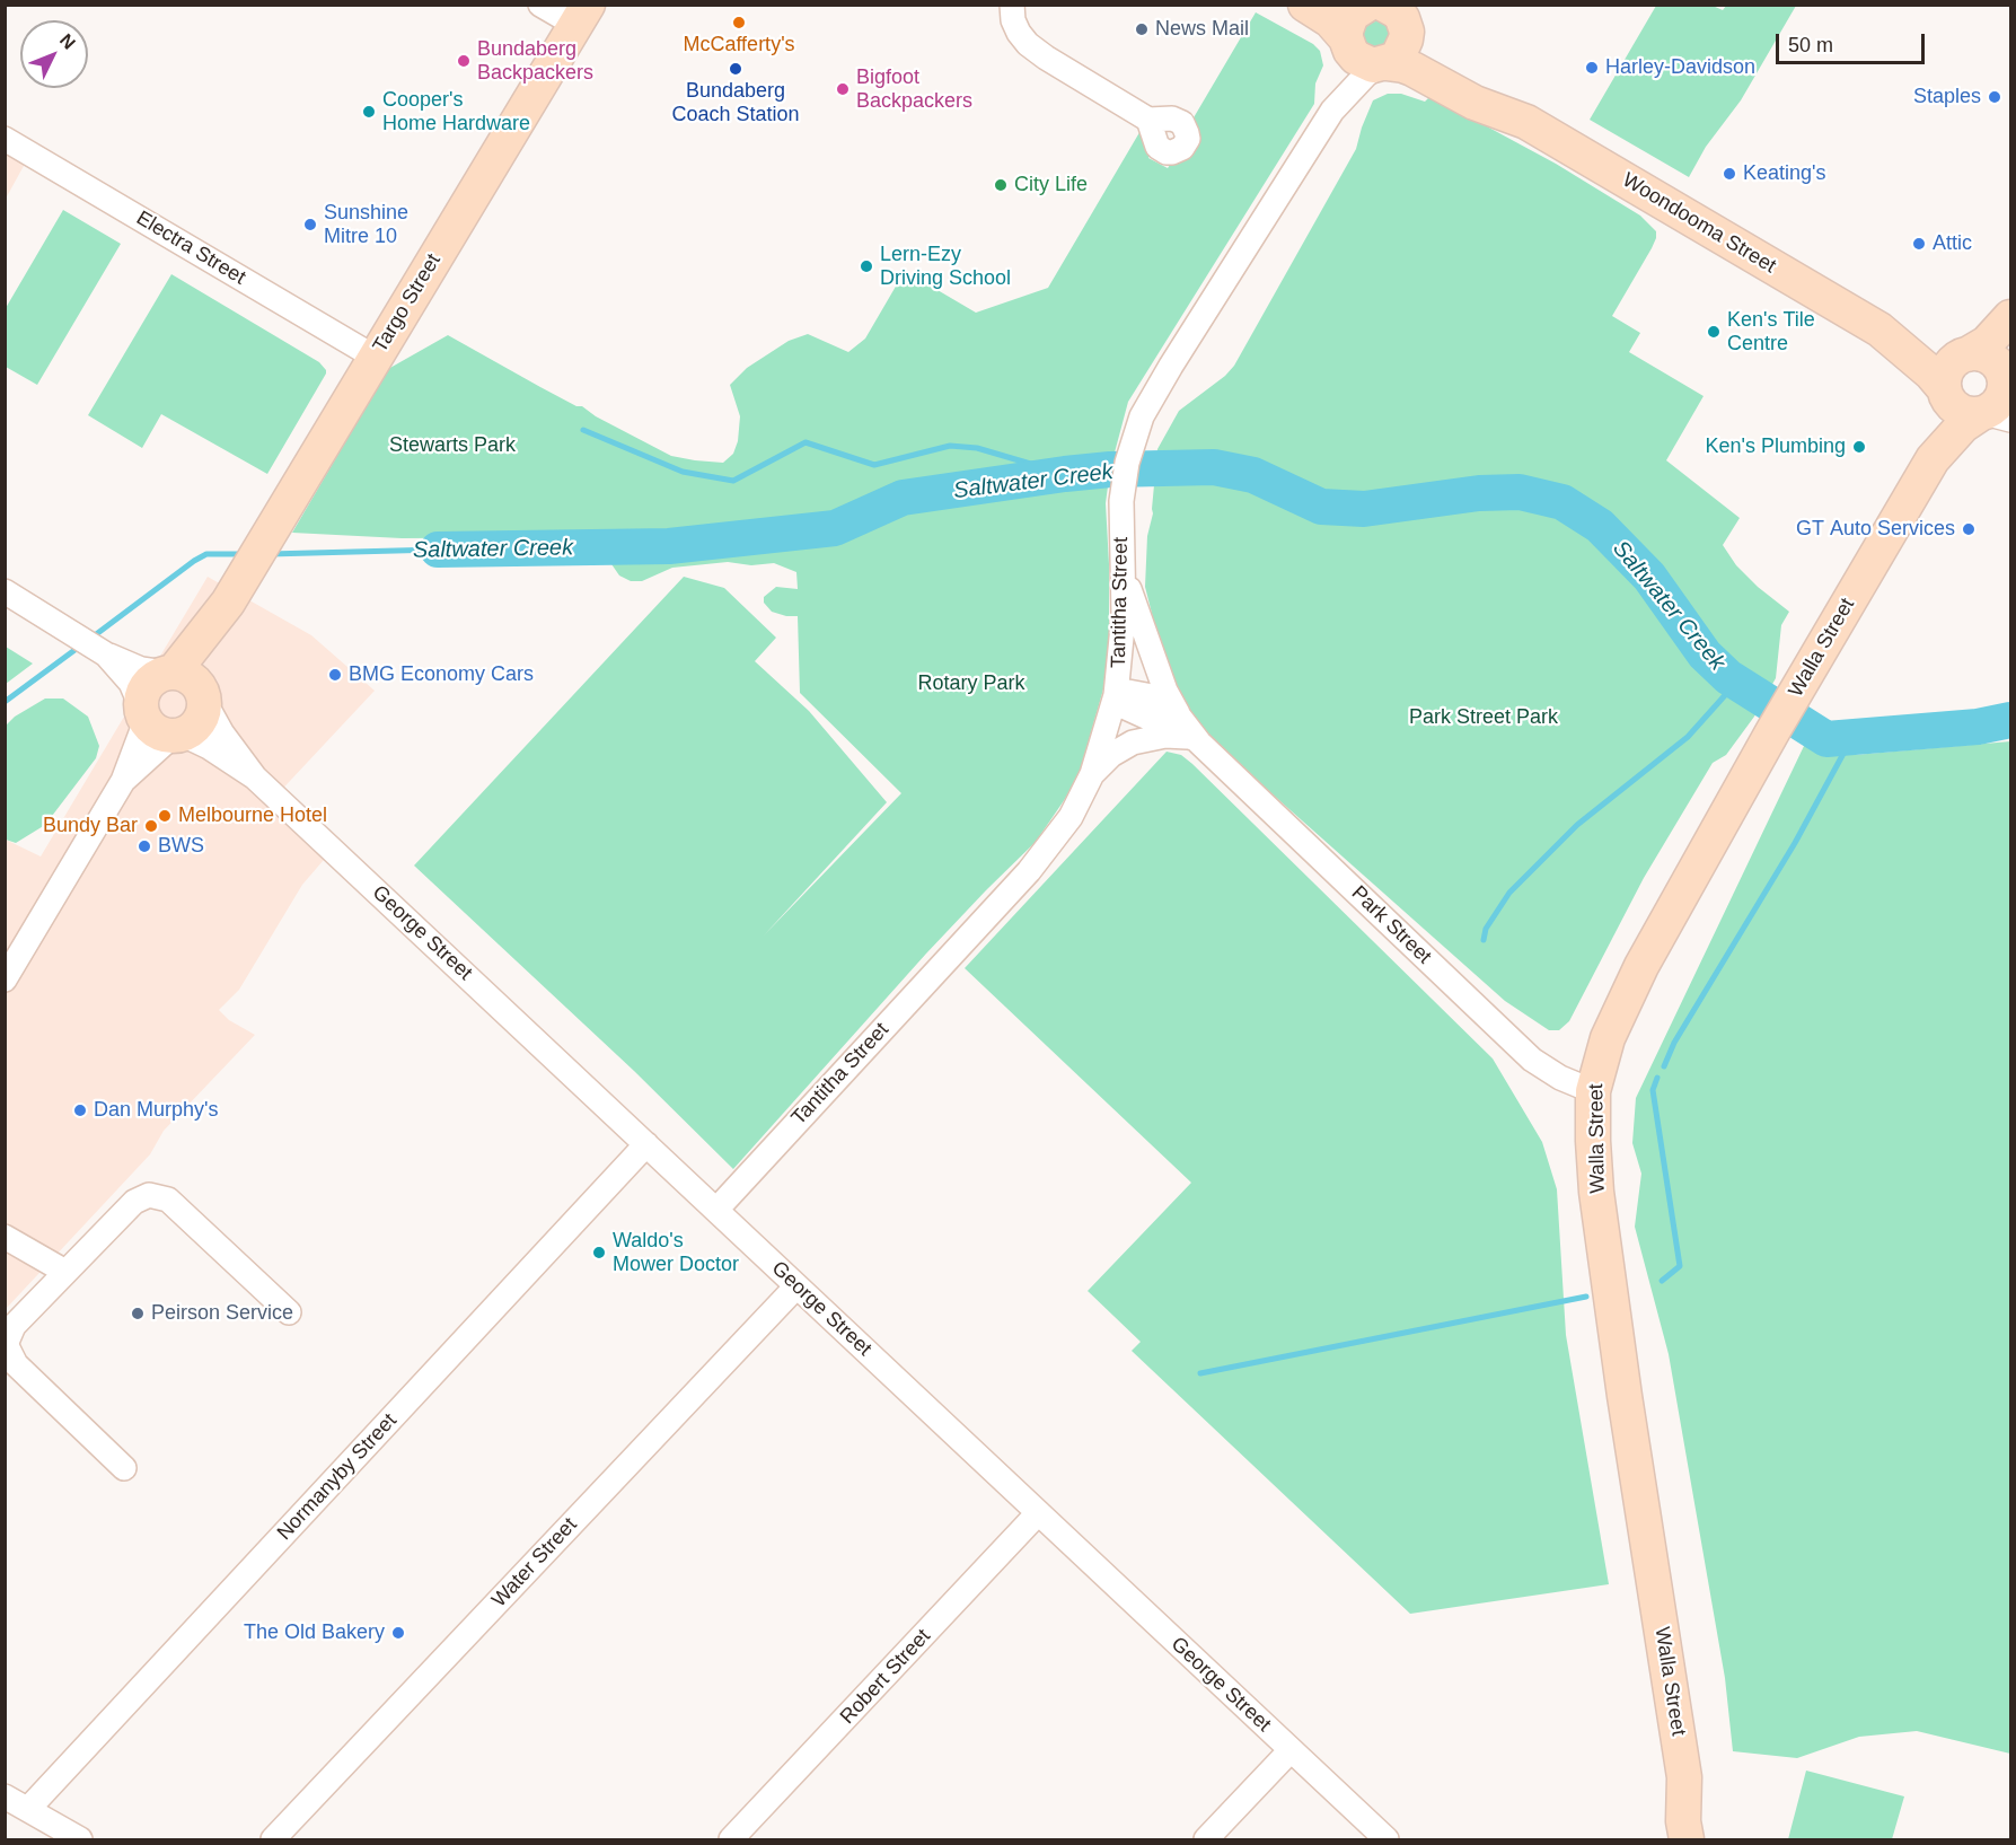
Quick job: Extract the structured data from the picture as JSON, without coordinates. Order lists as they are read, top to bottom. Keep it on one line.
{"streets":{"street":["Woondooma Street","Electra Street","Targo Street","Tantitha Street","Walla Street","Park Street","George Street","Normanyby Street","Water Street","Robert Street"]},"crossings":[["Woondooma Street","Tantitha Street"],["Woondooma Street","Walla Street"],["Electra Street","Targo Street"],["Targo Street","George Street"],["Tantitha Street","Park Street"],["Tantitha Street","George Street"],["Walla Street","Park Street"],["George Street","Normanyby Street"],["George Street","Water Street"],["George Street","Robert Street"]],"water":["Saltwater Creek"],"parks":["Stewarts Park","Rotary Park","Park Street Park"],"places":["McCafferty's","News Mail","Bundaberg Backpackers","Harley-Davidson","Bundaberg Coach Station","Bigfoot Backpackers","Staples","Cooper's Home Hardware","Keating's","City Life","Sunshine Mitre 10","Attic","Lern-Ezy Driving School","Ken's Tile Centre","Ken's Plumbing","GT Auto Services","BMG Economy Cars","Melbourne Hotel","Bundy Bar","BWS","Dan Murphy's","Waldo's Mower Doctor","Peirson Service","The Old Bakery"],"scale_bar":"50 m","north":"top right"}
